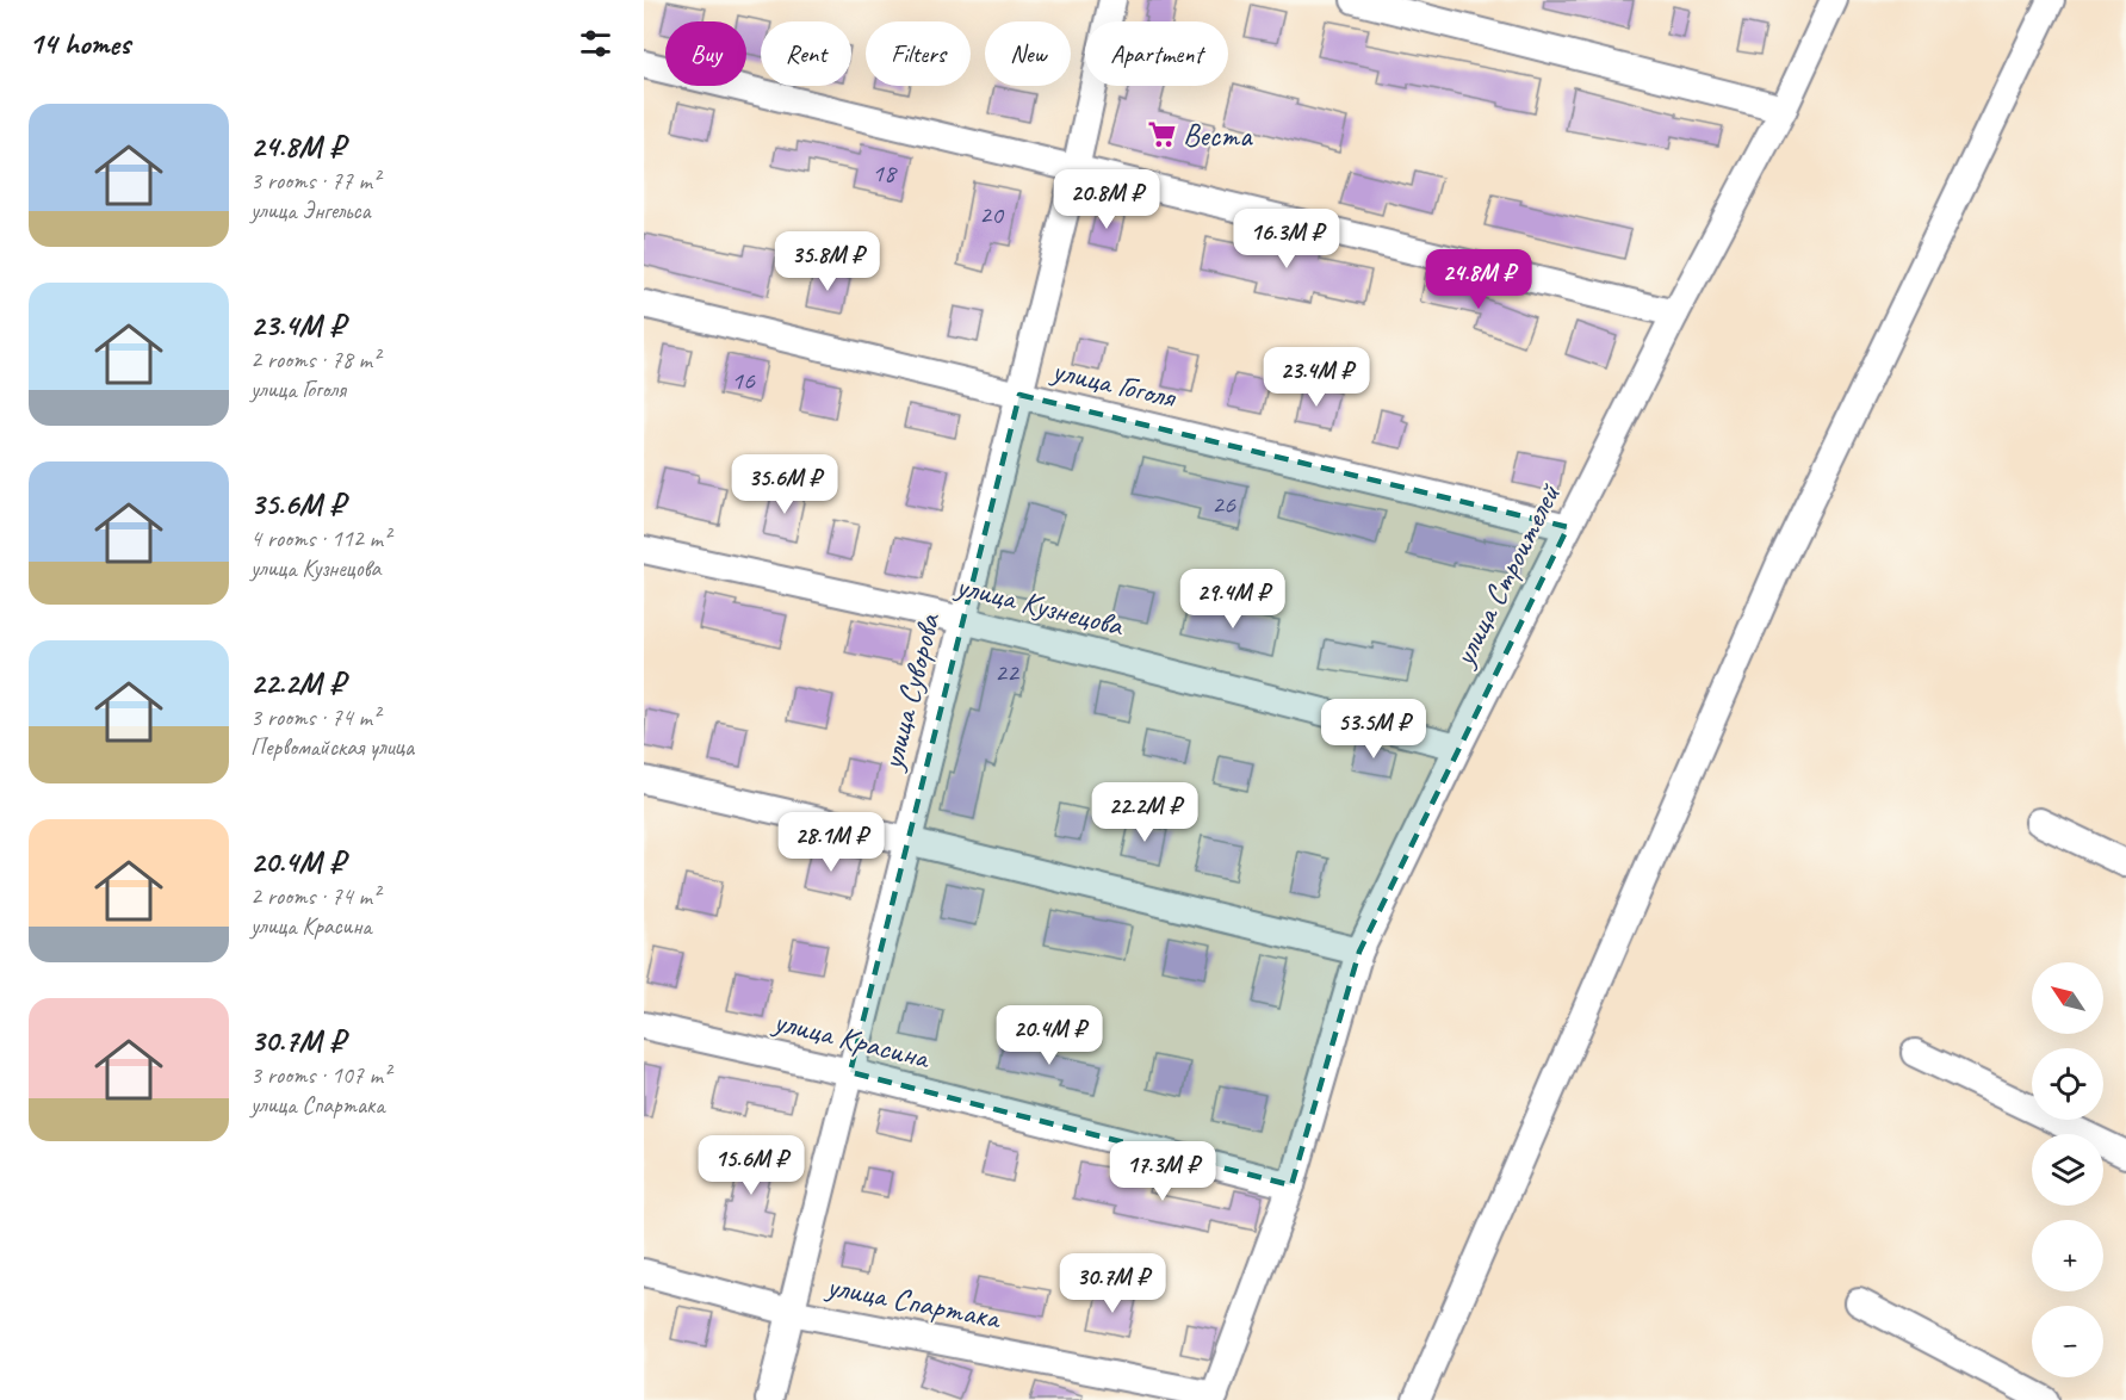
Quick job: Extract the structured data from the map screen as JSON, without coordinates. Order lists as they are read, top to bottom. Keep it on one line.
{"streets":{"street":["улица Гоголя","улица Строителей","улица Кузнецова","улица Суворова","улица Красина","улица Спартака"]},"crossings":[["улица Гоголя","улица Строителей"],["улица Гоголя","улица Суворова"],["улица Строителей","улица Кузнецова"],["улица Строителей","улица Красина"],["улица Строителей","улица Спартака"],["улица Кузнецова","улица Суворова"],["улица Суворова","улица Красина"],["улица Суворова","улица Спартака"]],"places":{"supermarket":["Веста"]},"house_numbers":["18","20","16","26","22"],"north":"top left","page":{"heading":"14 homes","chip":["Buy","Rent","Filters","New","Apartment"],"list":[{"name":"24.8M ₽","note":"3 rooms · 77 m² · улица Энгельса"},{"name":"23.4M ₽","note":"2 rooms · 78 m² · улица Гоголя"},{"name":"35.6M ₽","note":"4 rooms · 112 m² · улица Кузнецова"},{"name":"22.2M ₽","note":"3 rooms · 74 m² · Первомайская улица"},{"name":"20.4M ₽","note":"2 rooms · 74 m² · улица Красина"},{"name":"30.7M ₽","note":"3 rooms · 107 m² · улица Спартака"}],"price":["20.8M ₽","16.3M ₽","35.8M ₽","24.8M ₽","23.4M ₽","35.6M ₽","29.4M ₽","53.5M ₽","22.2M ₽","28.1M ₽","20.4M ₽","15.6M ₽","17.3M ₽","30.7M ₽"],"map_buttons":["+","−"]}}
